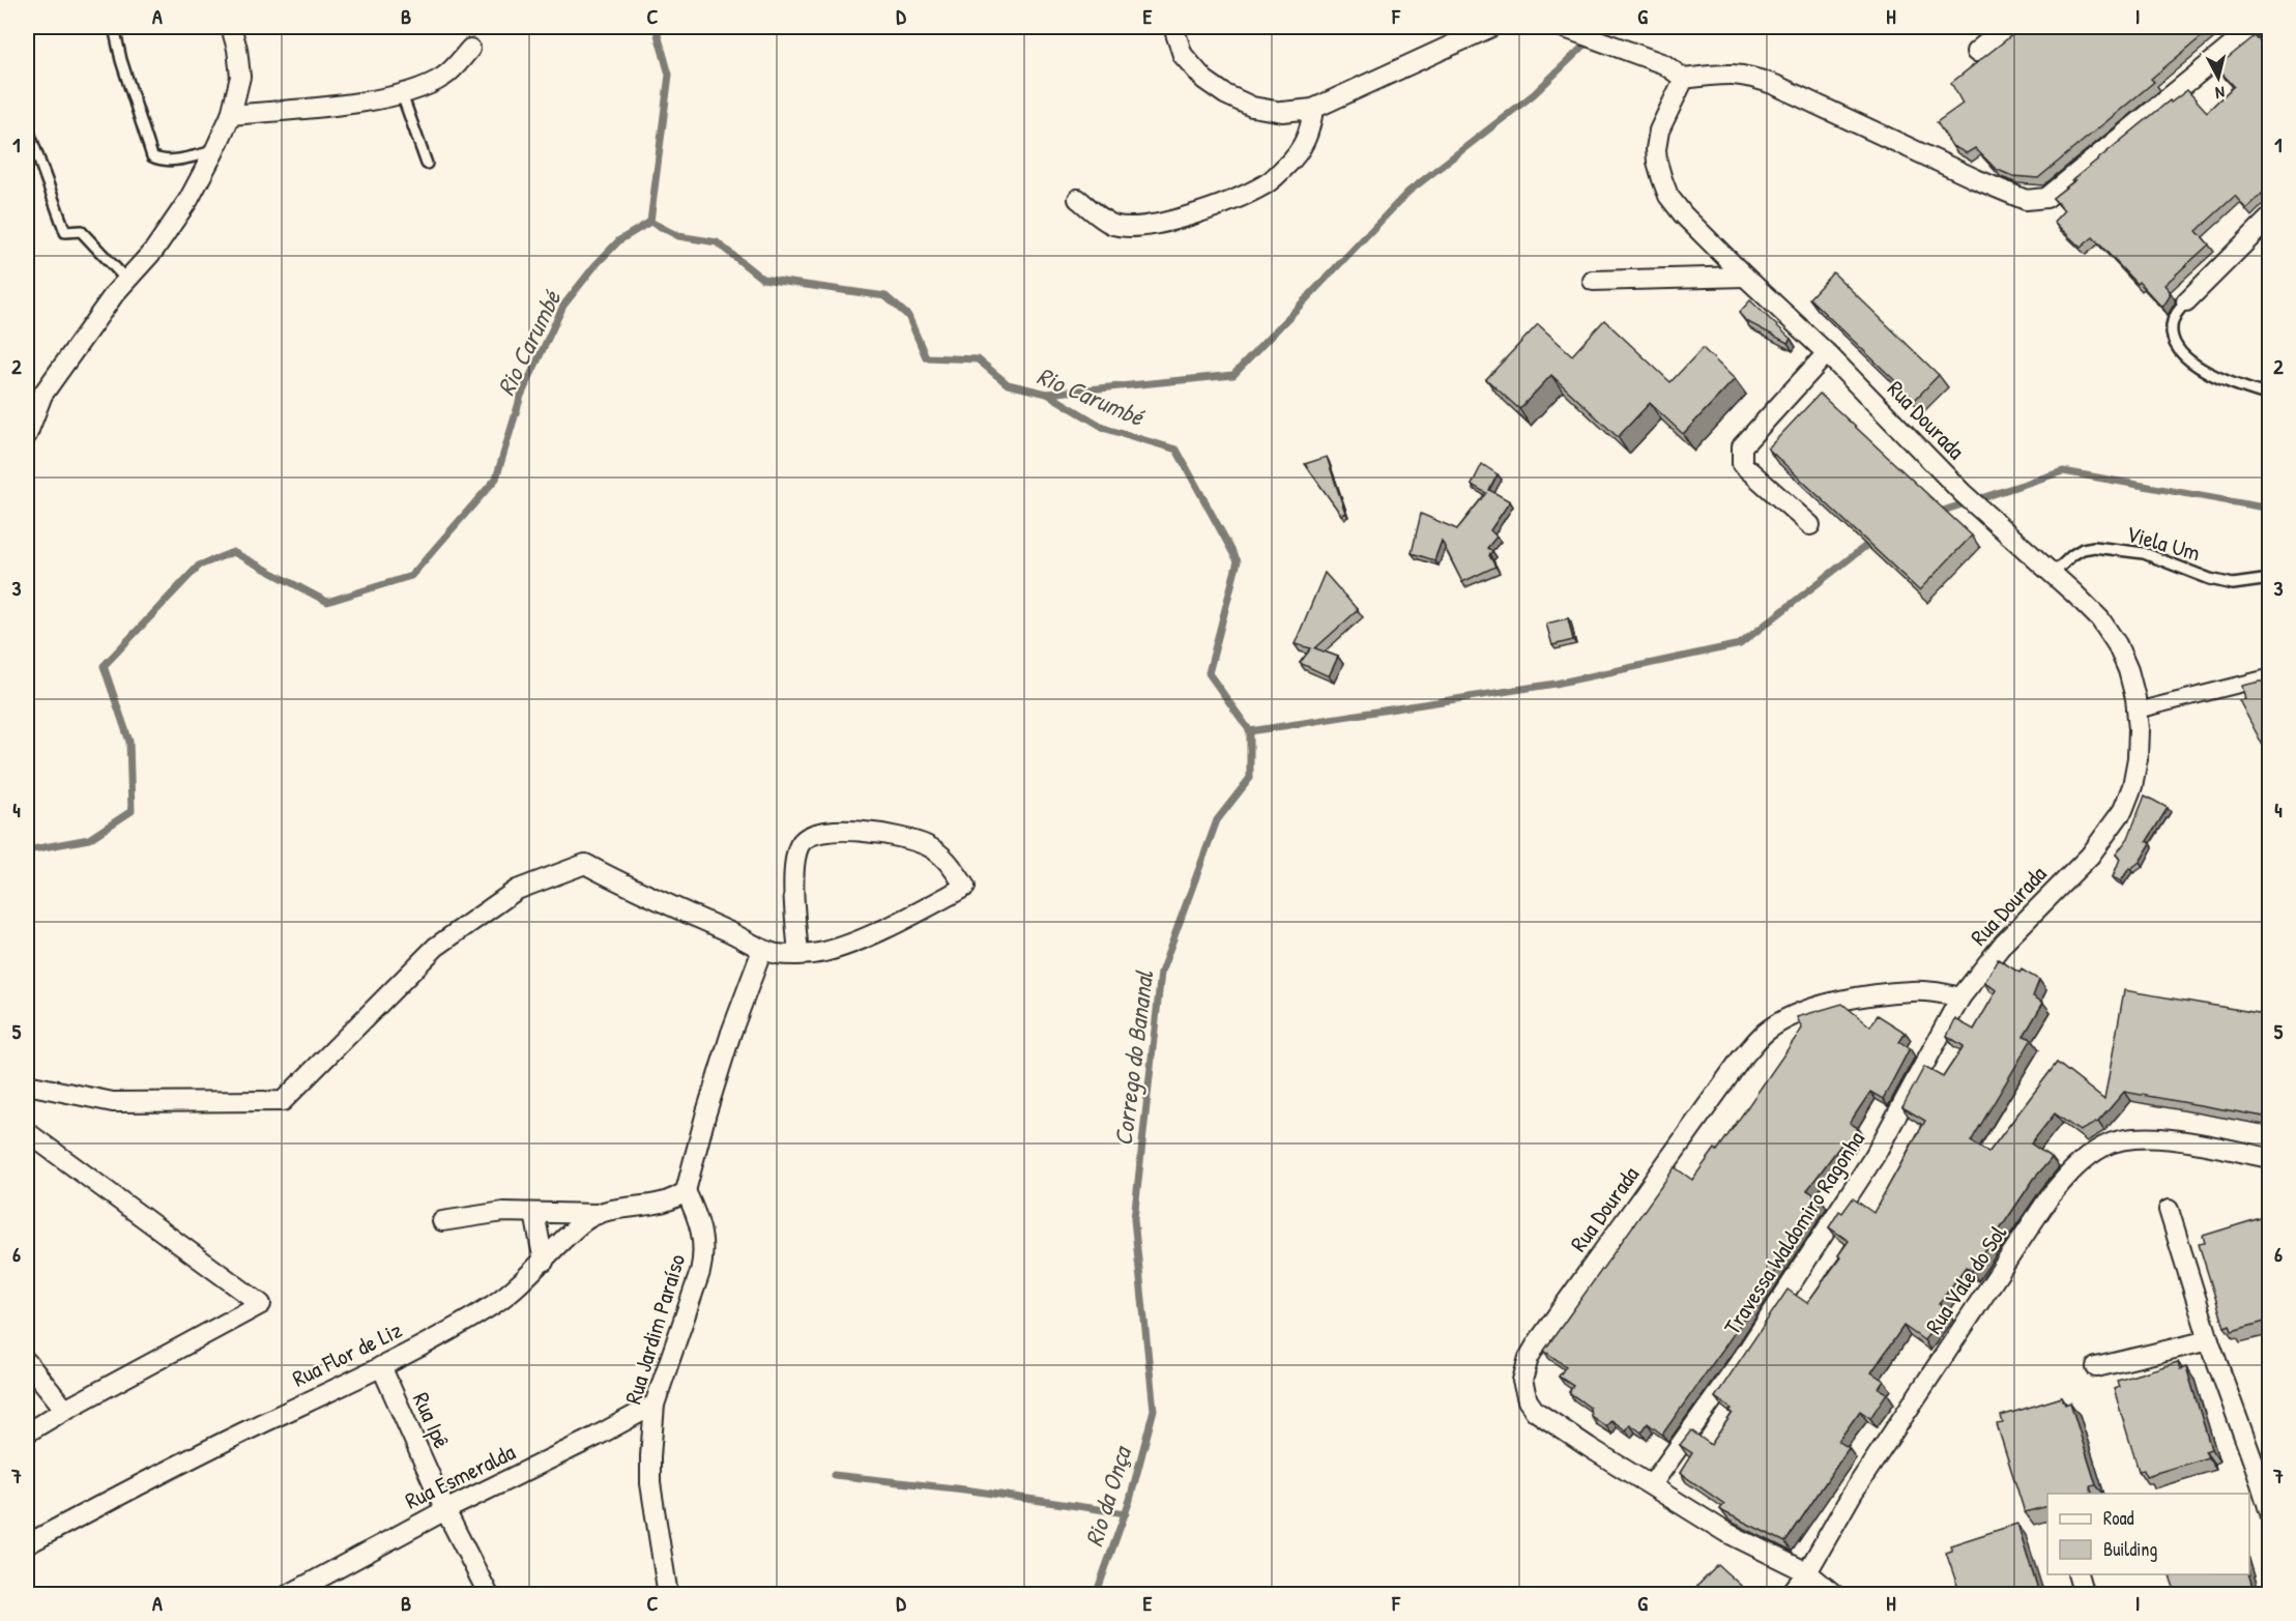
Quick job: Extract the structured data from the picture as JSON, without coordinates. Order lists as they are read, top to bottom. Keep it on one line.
{"streets":{"street":["Rua Dourada","Travessa Waldomiro Ragonha","Rua Vale do Sol","Rua Jardim Paraíso","Rua Flor de Liz","Rua Ipê","Rua Esmeralda"],"lane":["Viela Um"]},"crossings":[["Rua Dourada","Viela Um"],["Rua Dourada","Travessa Waldomiro Ragonha"],["Rua Dourada","Rua Vale do Sol"],["Rua Jardim Paraíso","Rua Flor de Liz"],["Rua Jardim Paraíso","Rua Esmeralda"],["Rua Flor de Liz","Rua Ipê"],["Rua Ipê","Rua Esmeralda"]],"water":["Rio Carumbé","Corrego do Bananal","Rio da Onça"],"legend":["Road","Building"],"north":"bottom","grid":{"columns":["A","B","C","D","E","F","G","H","I"],"rows":["1","2","3","4","5","6","7"]}}
